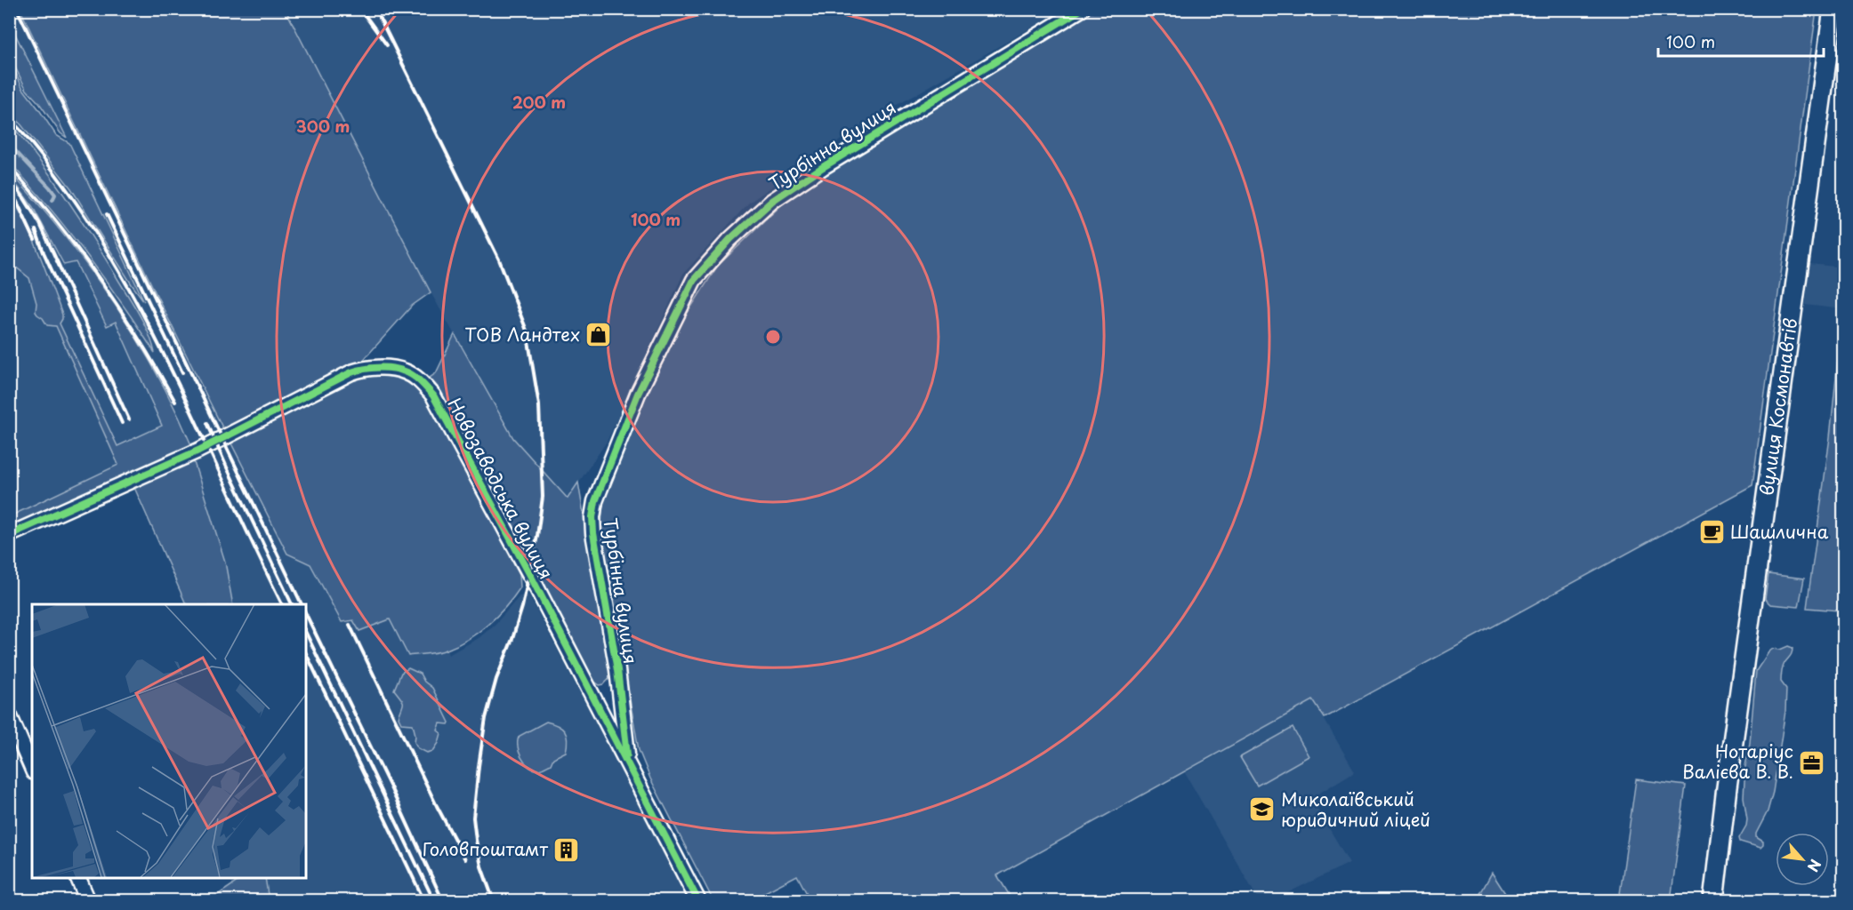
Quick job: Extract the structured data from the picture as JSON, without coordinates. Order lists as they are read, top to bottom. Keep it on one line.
{"streets":{"main road":["вулиця Космонавтів"],"street":["Турбінна вулиця","Новозаводська вулиця"]},"crossings":[["Турбінна вулиця","Новозаводська вулиця"]],"places":{"shop":["ТОВ Ландтех"],"cafe":["Шашлична"],"office":["Нотаріус Валієва В. В."],"school or university":["Миколаївський юридичний ліцей"],"building":["Головпоштамт"]},"scale_bar":"100 m","north":"bottom right","rings":["200 m","300 m","100 m"]}
